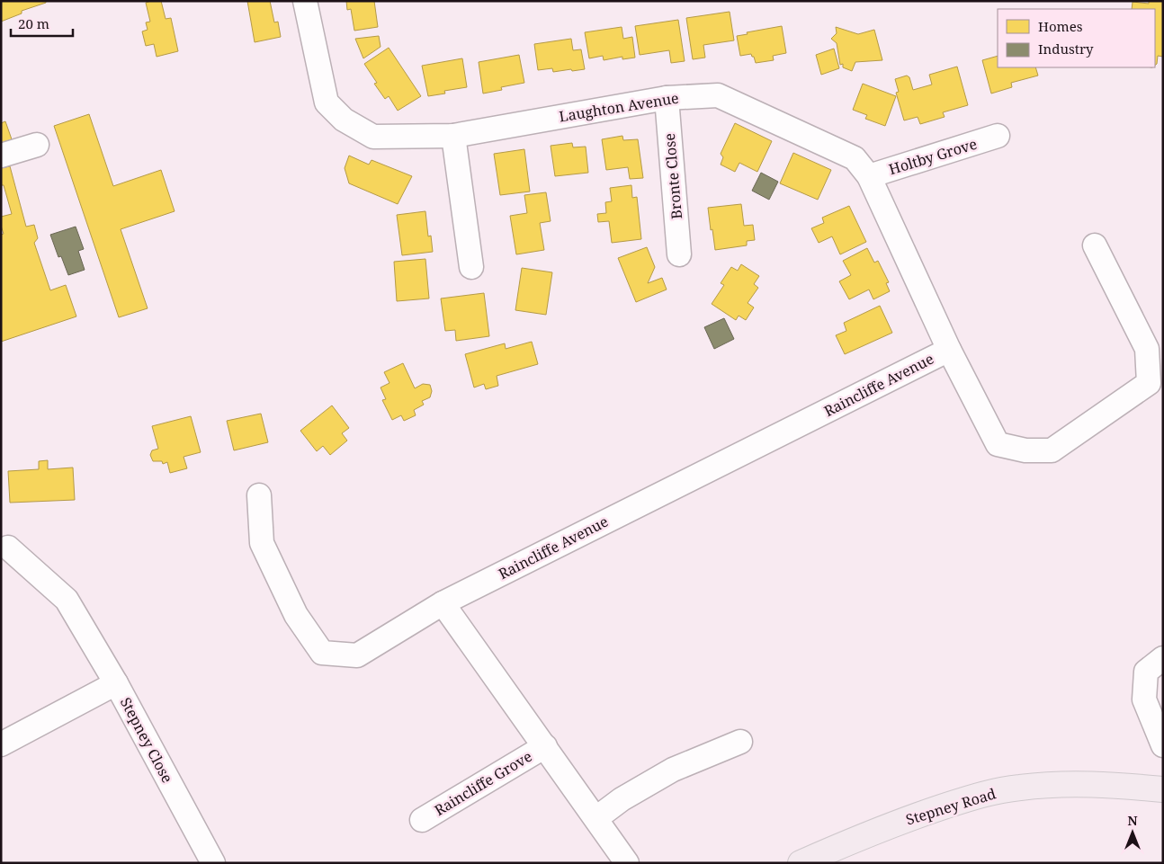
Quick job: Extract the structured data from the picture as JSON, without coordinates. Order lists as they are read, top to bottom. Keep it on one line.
{"streets":{"highway":["Stepney Road"],"street":["Laughton Avenue","Holtby Grove","Bronte Close","Raincliffe Avenue","Stepney Close","Raincliffe Grove"]},"crossings":[["Laughton Avenue","Holtby Grove"],["Laughton Avenue","Bronte Close"],["Laughton Avenue","Raincliffe Avenue"]],"legend":["Homes","Industry"],"scale_bar":"20 m","north":"top"}
